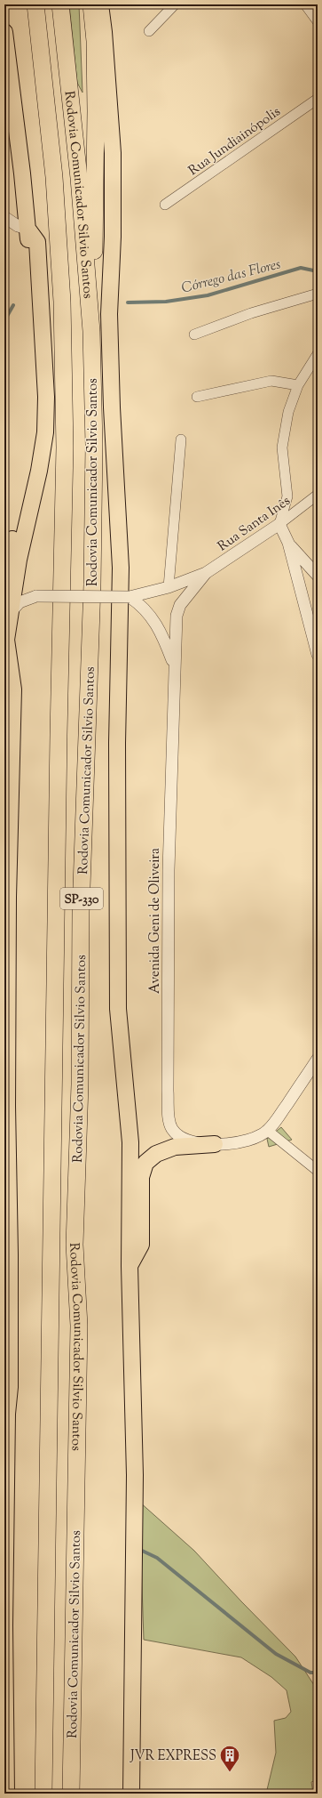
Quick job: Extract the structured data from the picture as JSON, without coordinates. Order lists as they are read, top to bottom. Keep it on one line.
{"streets":{"highway":["Rodovia Comunicador Silvio Santos","SP-330"],"street":["Rua Jundiainópolis","Rua Santa Inês","Avenida Geni de Oliveira"]},"crossings":[["Rua Santa Inês","Avenida Geni de Oliveira"]],"water":["Córrego das Flores"],"places":{"building":["JVR EXPRESS"]}}
